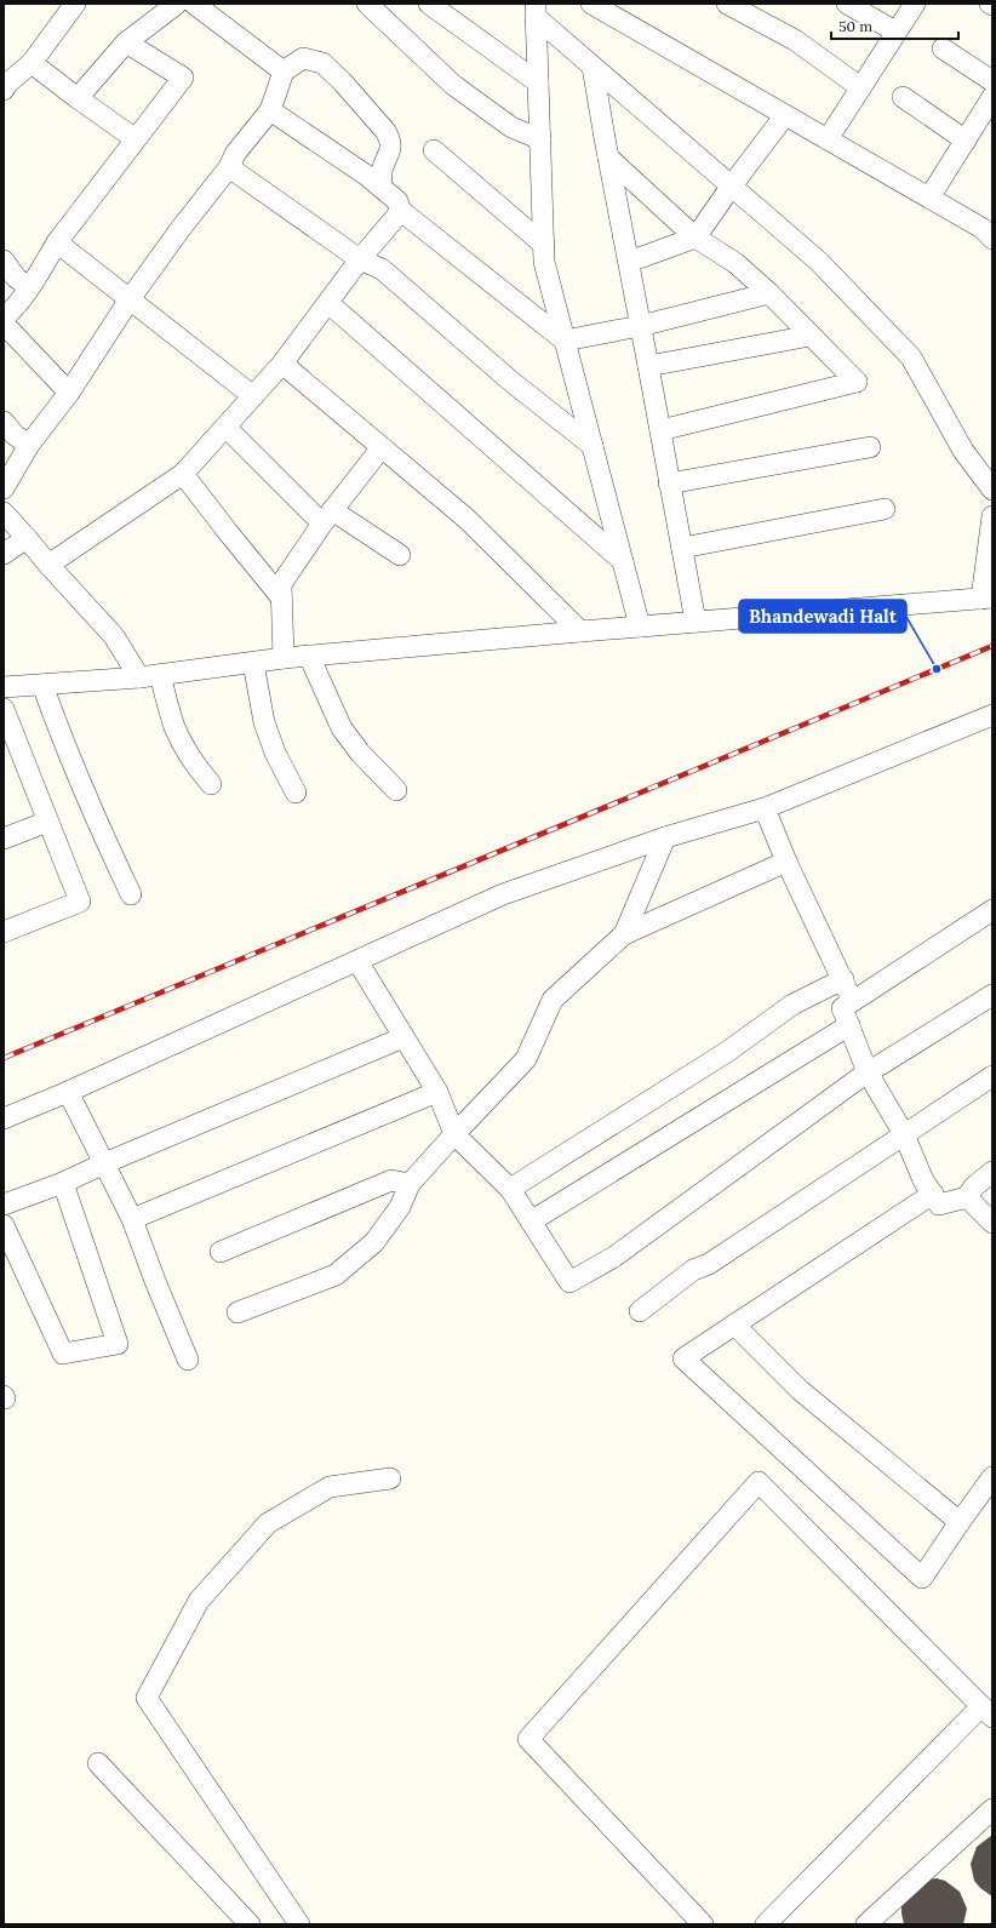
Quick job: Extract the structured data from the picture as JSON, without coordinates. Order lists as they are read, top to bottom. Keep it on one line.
{"places":["Bhandewadi Halt"],"scale_bar":"50 m"}
